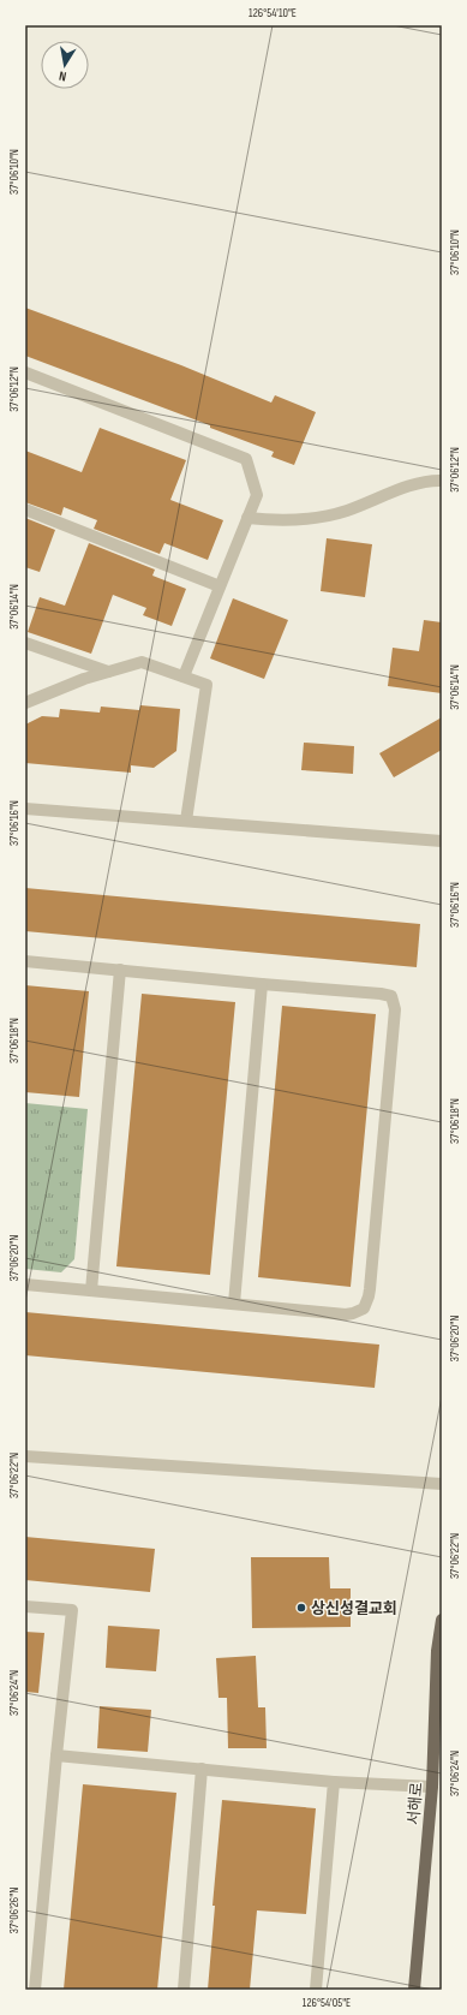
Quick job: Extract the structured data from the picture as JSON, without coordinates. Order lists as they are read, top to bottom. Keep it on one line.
{"streets":{"main road":["서해로"]},"places":["상신성결교회"],"north":"bottom","coordinates":["126°54'10\"E","37°06'10\"N","37°06'12\"N","37°06'14\"N","37°06'16\"N","37°06'18\"N","37°06'20\"N","37°06'22\"N","37°06'24\"N","37°06'26\"N","126°54'05\"E"]}
